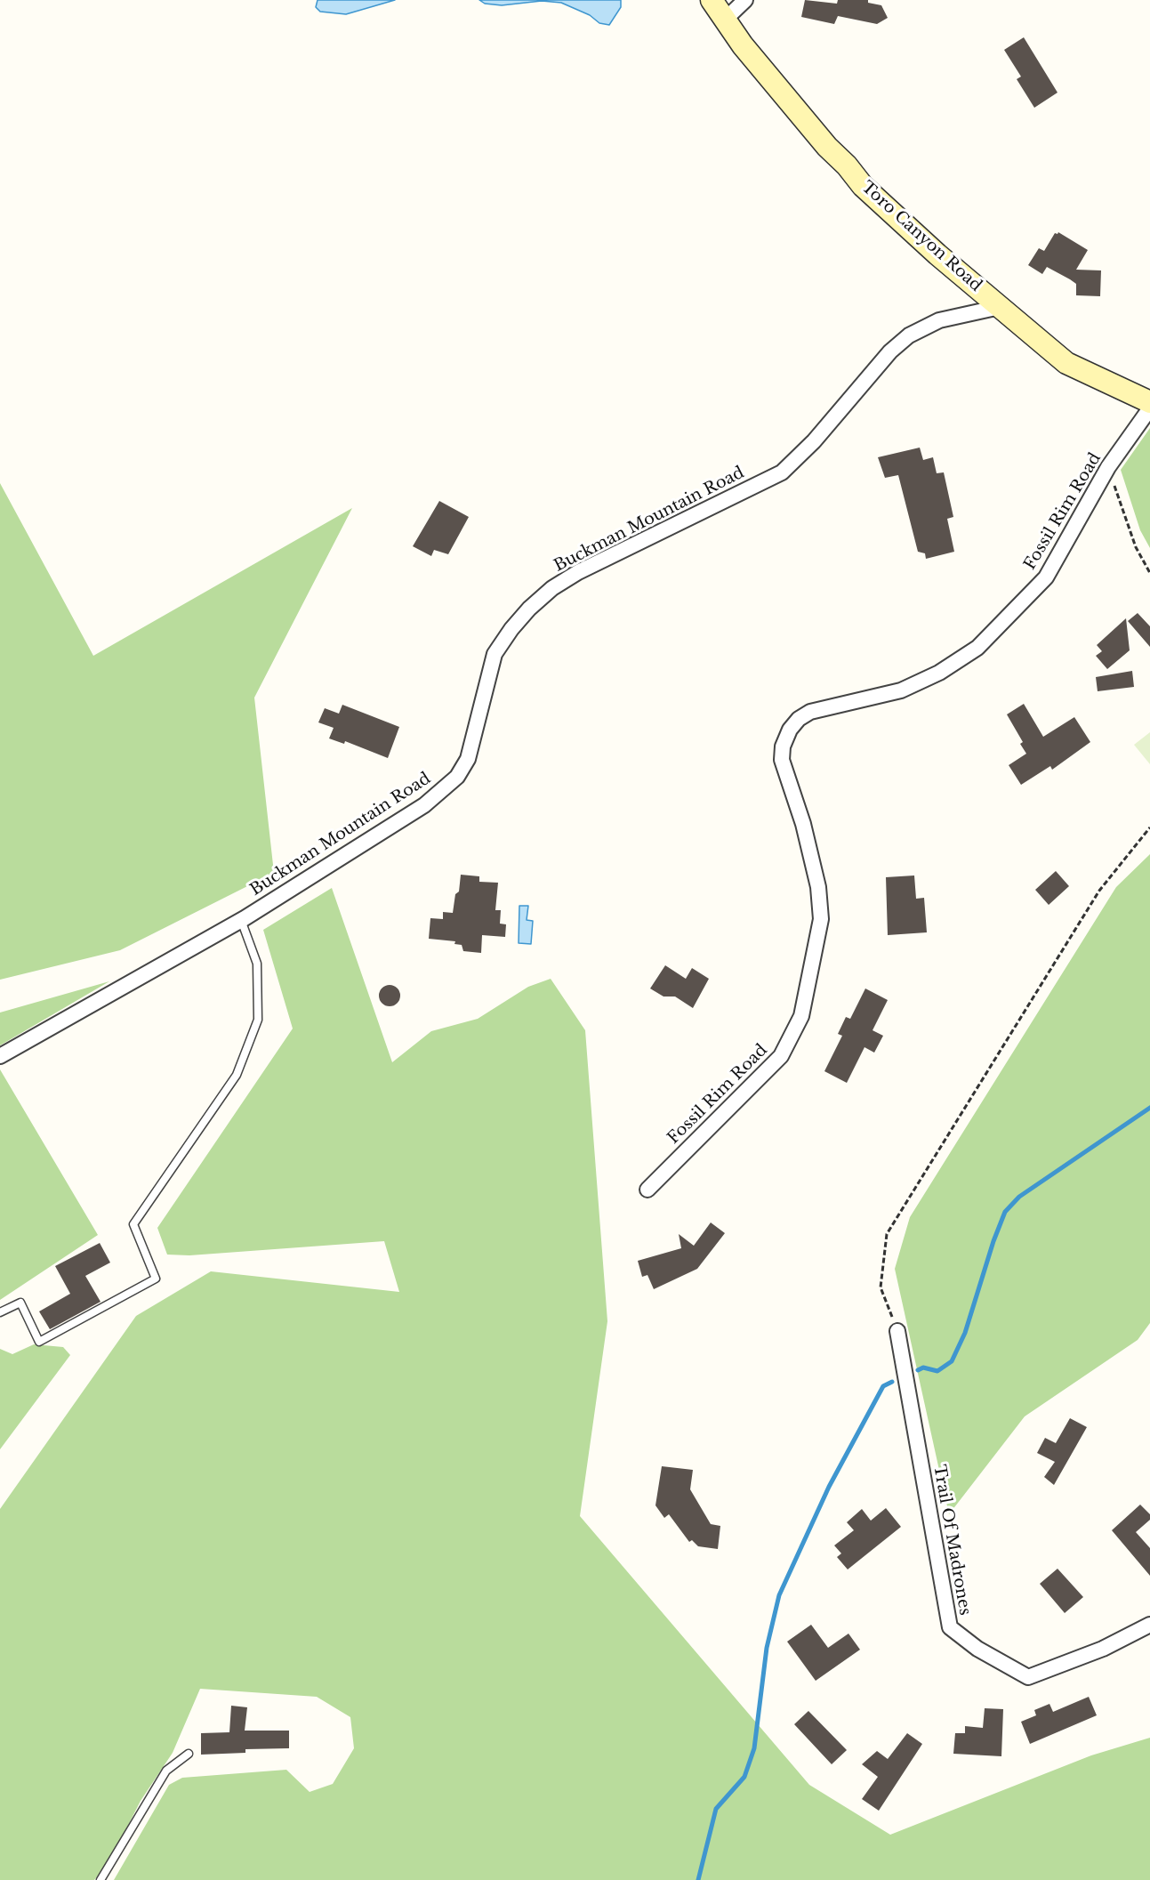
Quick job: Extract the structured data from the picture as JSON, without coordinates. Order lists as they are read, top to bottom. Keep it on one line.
{"streets":{"street":["Toro Canyon Road","Fossil Rim Road","Buckman Mountain Road","Trail Of Madrones"]},"crossings":[["Toro Canyon Road","Buckman Mountain Road"]]}
